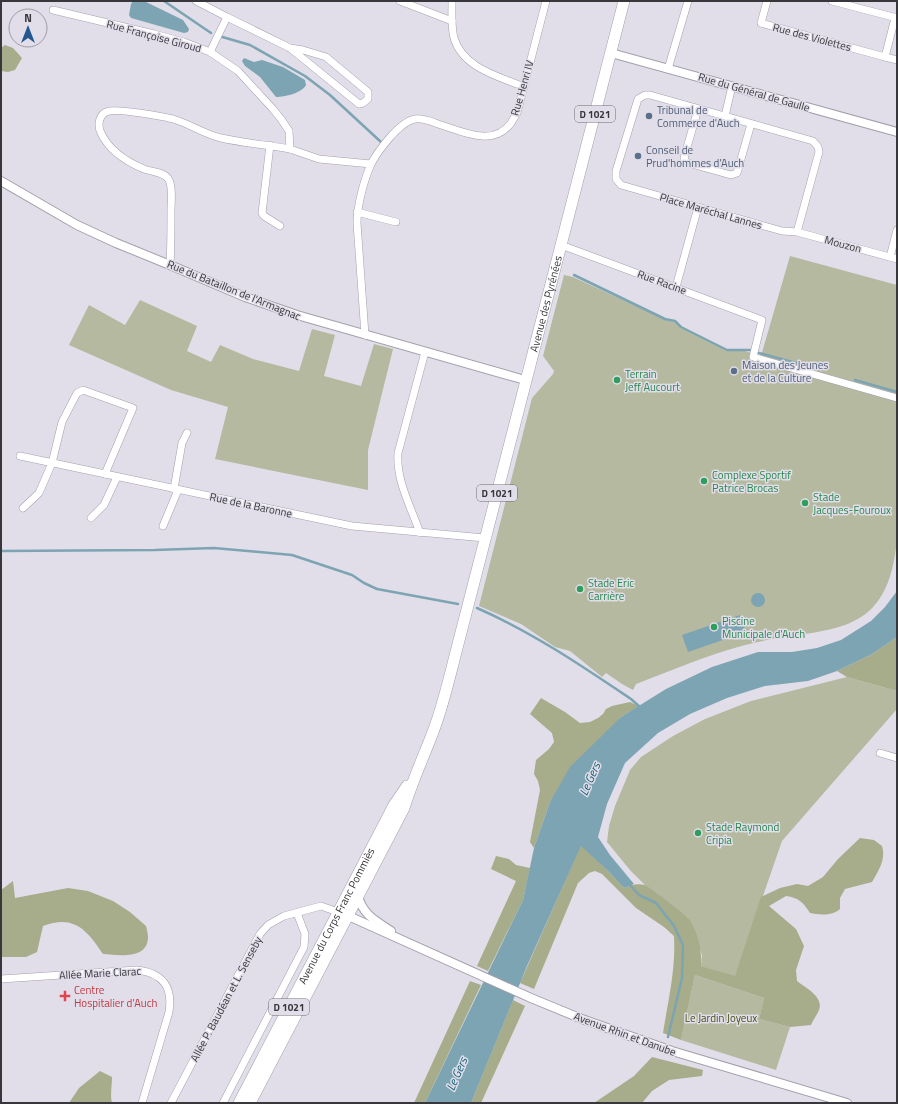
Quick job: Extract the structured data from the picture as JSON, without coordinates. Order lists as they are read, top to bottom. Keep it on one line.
{"streets":{"main road":["D 1021","Avenue des Pyrénées","Avenue du Corps Franc Pommiès"],"street":["Rue Françoise Giroud","Rue des Violettes","Rue Henri IV","Rue du Général de Gaulle","Place Maréchal Lannes","Mouzon","Rue Racine","Rue du Bataillon de l'Armagnac","Rue de la Baronne","Allée Marie Clarac","Allée P. Baudéan et L. Senseby","Avenue Rhin et Danube"]},"crossings":[["Rue Henri IV","Rue du Bataillon de l'Armagnac"],["Rue du Général de Gaulle","Avenue des Pyrénées"],["Place Maréchal Lannes","Mouzon"],["Rue Racine","Avenue des Pyrénées"],["Rue du Bataillon de l'Armagnac","Avenue des Pyrénées"],["Avenue des Pyrénées","Rue de la Baronne"],["Avenue des Pyrénées","Avenue du Corps Franc Pommiès"],["Avenue du Corps Franc Pommiès","Allée P. Baudéan et L. Senseby"],["Avenue du Corps Franc Pommiès","Avenue Rhin et Danube"],["Allée P. Baudéan et L. Senseby","Avenue Rhin et Danube"]],"water":["Le Gers"],"parks":["Le Jardin Joyeux"],"places":{"other":["Tribunal de Commerce d'Auch","Conseil de Prud'hommes d'Auch","Maison des Jeunes et de la Culture","Terrain Jeff Aucourt","Complexe Sportif Patrice Brocas","Stade Jacques-Fouroux","Stade Eric Carrière","Piscine Municipale d'Auch","Stade Raymond Cripia"],"health":["Centre Hospitalier d'Auch"]},"north":"top"}
